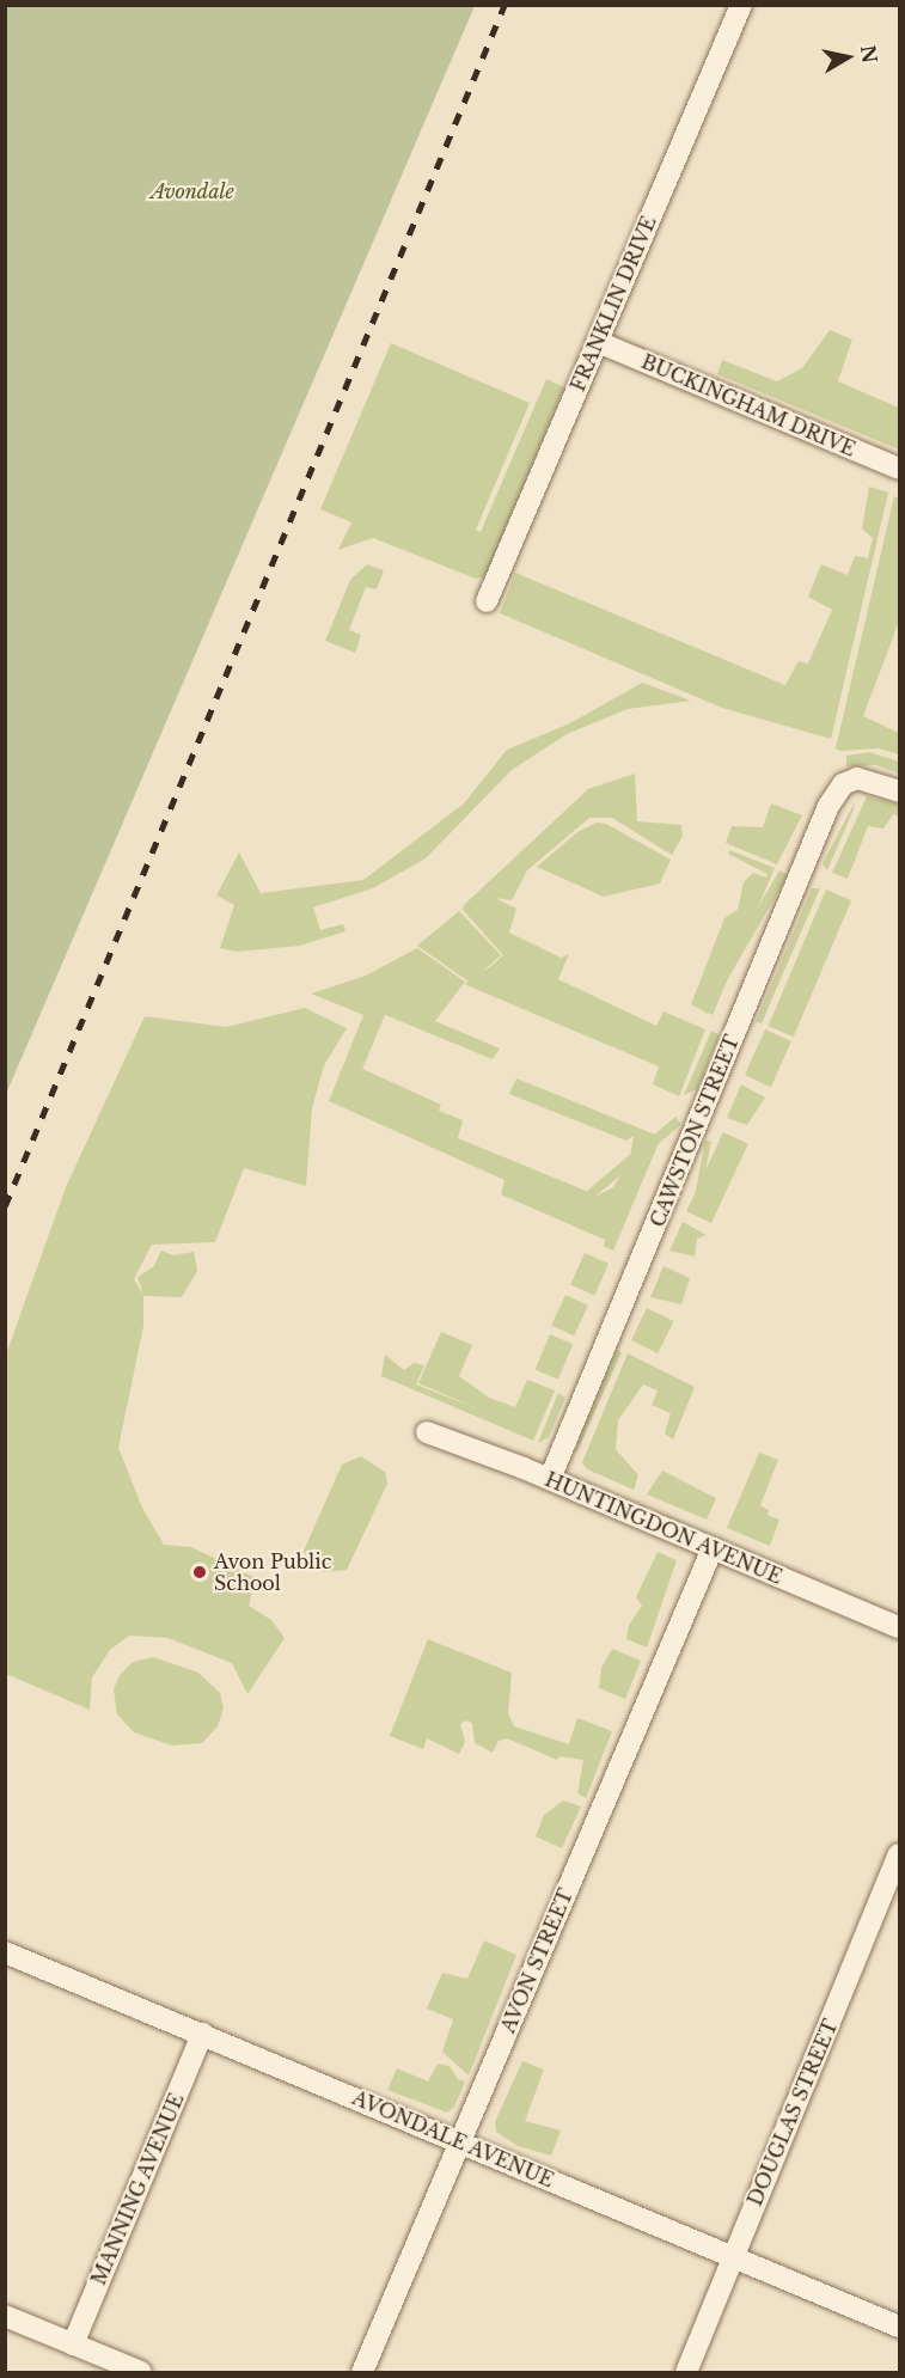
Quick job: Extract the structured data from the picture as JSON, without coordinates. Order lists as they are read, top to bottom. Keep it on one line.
{"streets":{"street":["FRANKLIN DRIVE","BUCKINGHAM DRIVE","CAWSTON STREET","HUNTINGDON AVENUE","AVON STREET","DOUGLAS STREET","AVONDALE AVENUE","MANNING AVENUE"]},"crossings":[["FRANKLIN DRIVE","BUCKINGHAM DRIVE"],["CAWSTON STREET","HUNTINGDON AVENUE"],["HUNTINGDON AVENUE","AVON STREET"],["AVON STREET","AVONDALE AVENUE"],["DOUGLAS STREET","AVONDALE AVENUE"],["AVONDALE AVENUE","MANNING AVENUE"]],"parks":["Avondale"],"places":["Avon Public School"],"north":"right"}
